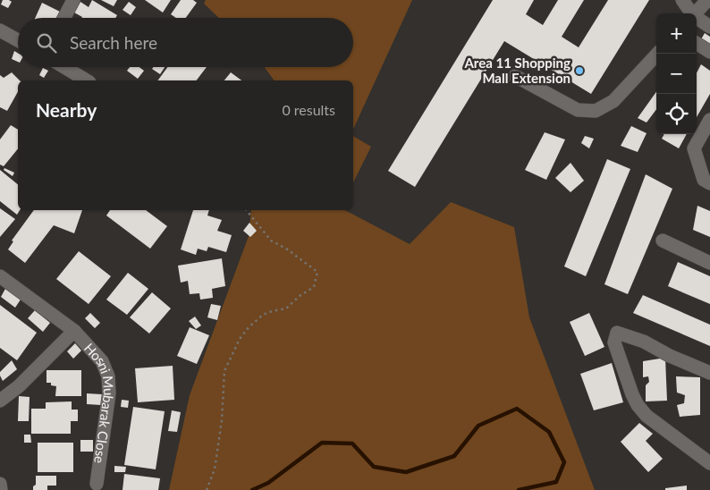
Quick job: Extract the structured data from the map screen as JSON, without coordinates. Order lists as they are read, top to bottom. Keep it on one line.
{"streets":{"street":["Hosni Mubarak Close"]},"places":["Area 11 Shopping Mall Extension"],"page":{"map_buttons":["+","−"],"search":"Search here","heading":["Nearby","0 results"]}}
